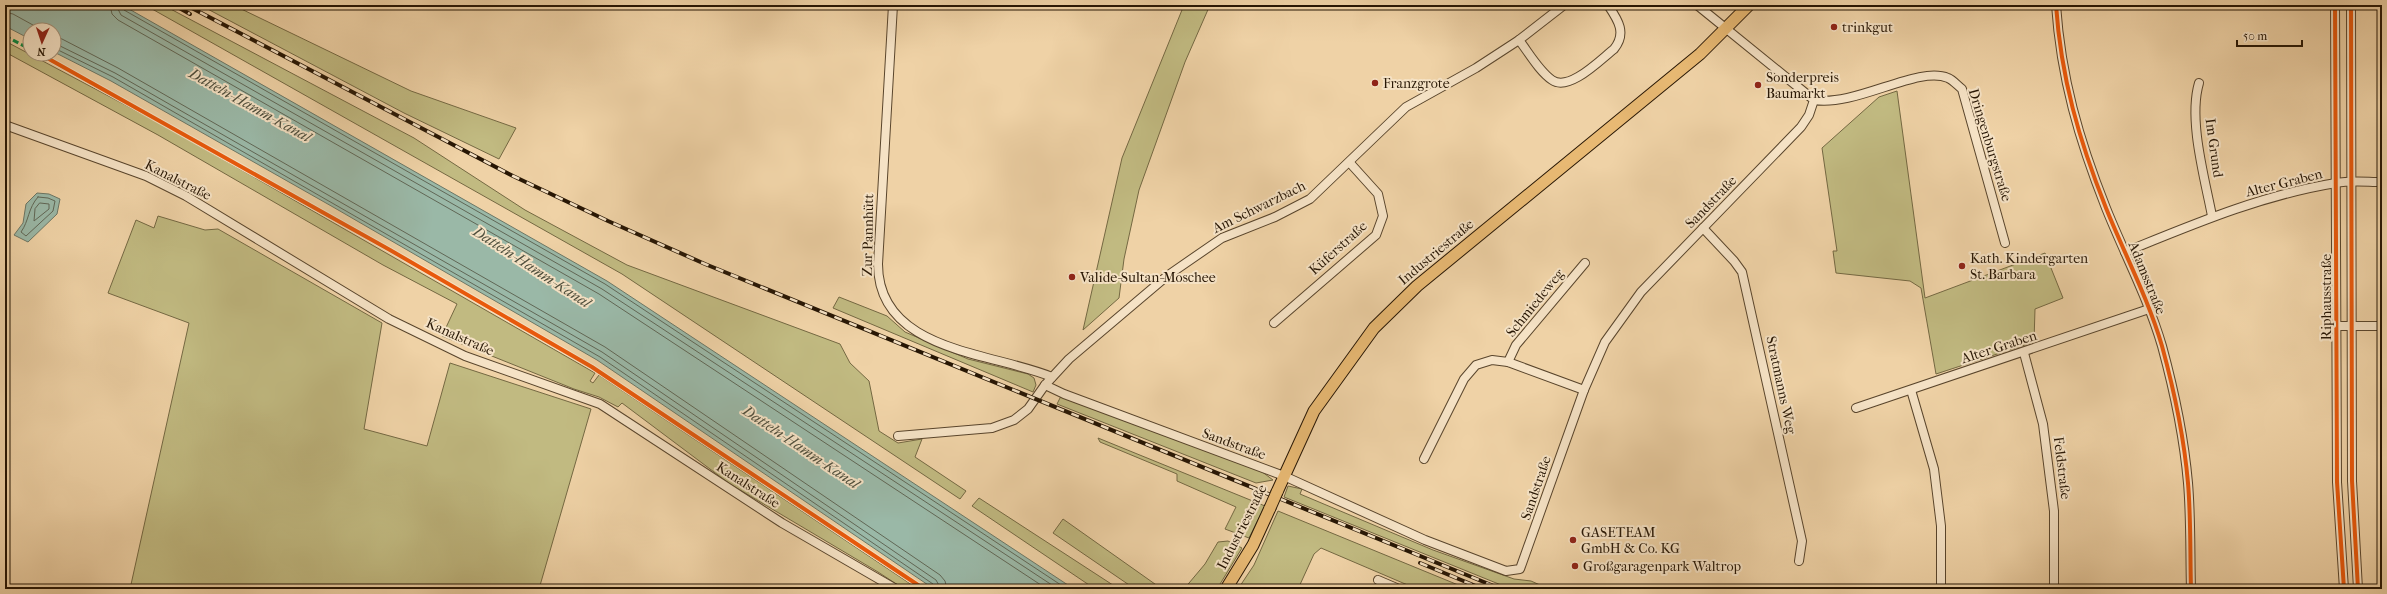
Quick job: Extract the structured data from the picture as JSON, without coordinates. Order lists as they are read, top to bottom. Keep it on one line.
{"streets":{"main road":["Industriestraße"],"street":["Dringenburgstraße","Im Grund","Kanalstraße","Alter Graben","Sandstraße","Am Schwarzbach","Zur Pannhütt","Küferstraße","Adamsstraße","Riphausstraße","Schmiedeweg","Stratmanns Weg","Feldstraße"]},"crossings":[["Dringenburgstraße","Sandstraße"],["Im Grund","Alter Graben"],["Alter Graben","Adamsstraße"],["Alter Graben","Riphausstraße"],["Alter Graben","Feldstraße"],["Sandstraße","Am Schwarzbach"],["Sandstraße","Industriestraße"],["Sandstraße","Stratmanns Weg"],["Am Schwarzbach","Zur Pannhütt"],["Am Schwarzbach","Küferstraße"]],"water":["Datteln-Hamm-Kanal"],"places":["trinkgut","Franzgrote","Sonderpreis Baumarkt","Kath. Kindergarten St. Barbara","Valide-Sultan-Moschee","GASETEAM GmbH & Co. KG","Großgaragenpark Waltrop"],"scale_bar":"50 m","north":"bottom"}
